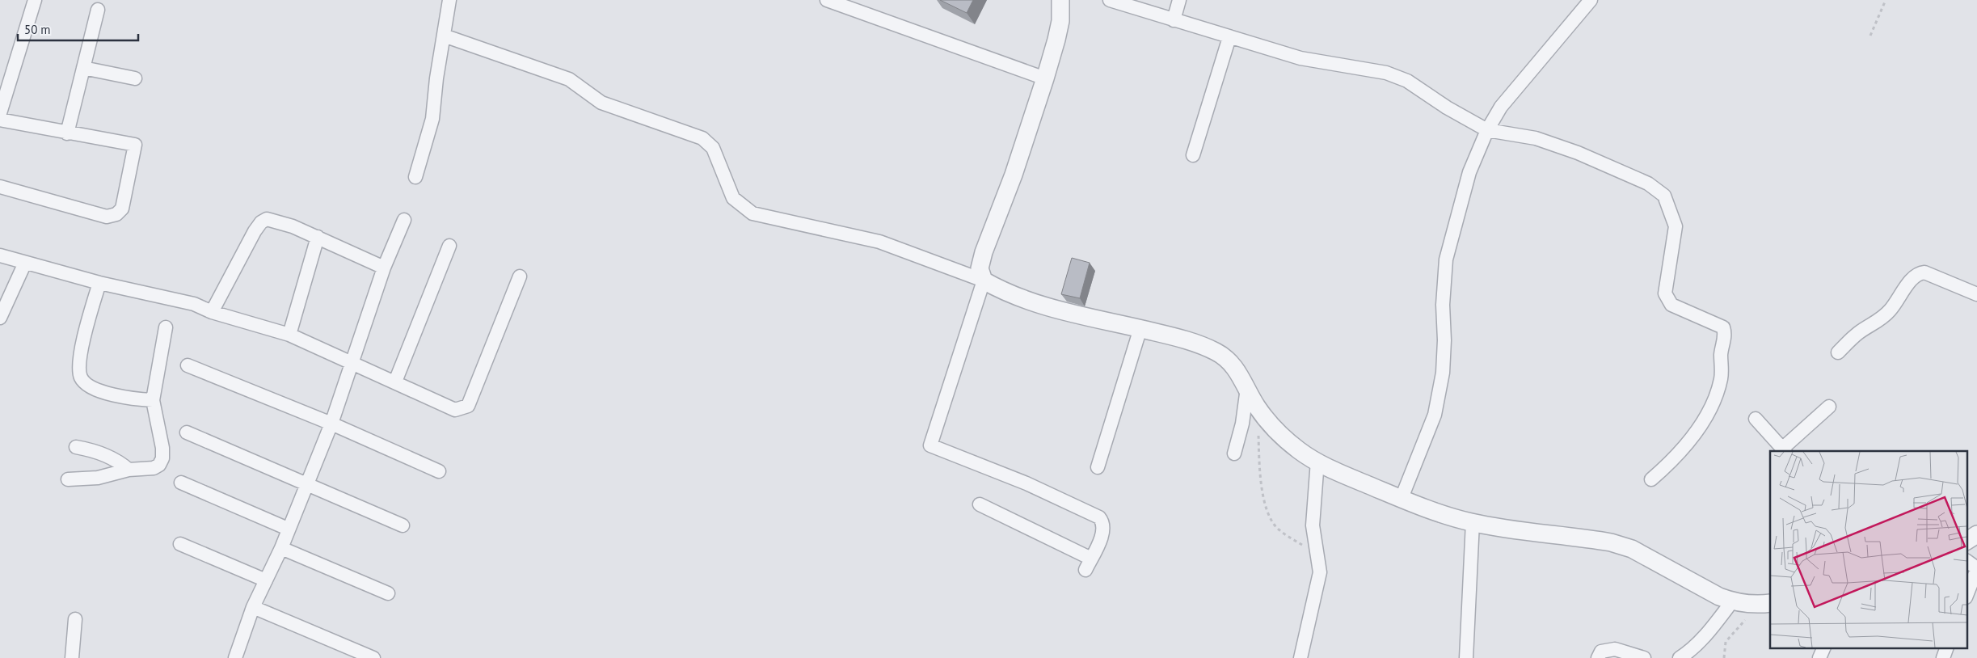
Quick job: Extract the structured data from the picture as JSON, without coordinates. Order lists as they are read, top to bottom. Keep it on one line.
{"scale_bar":"50 m"}
